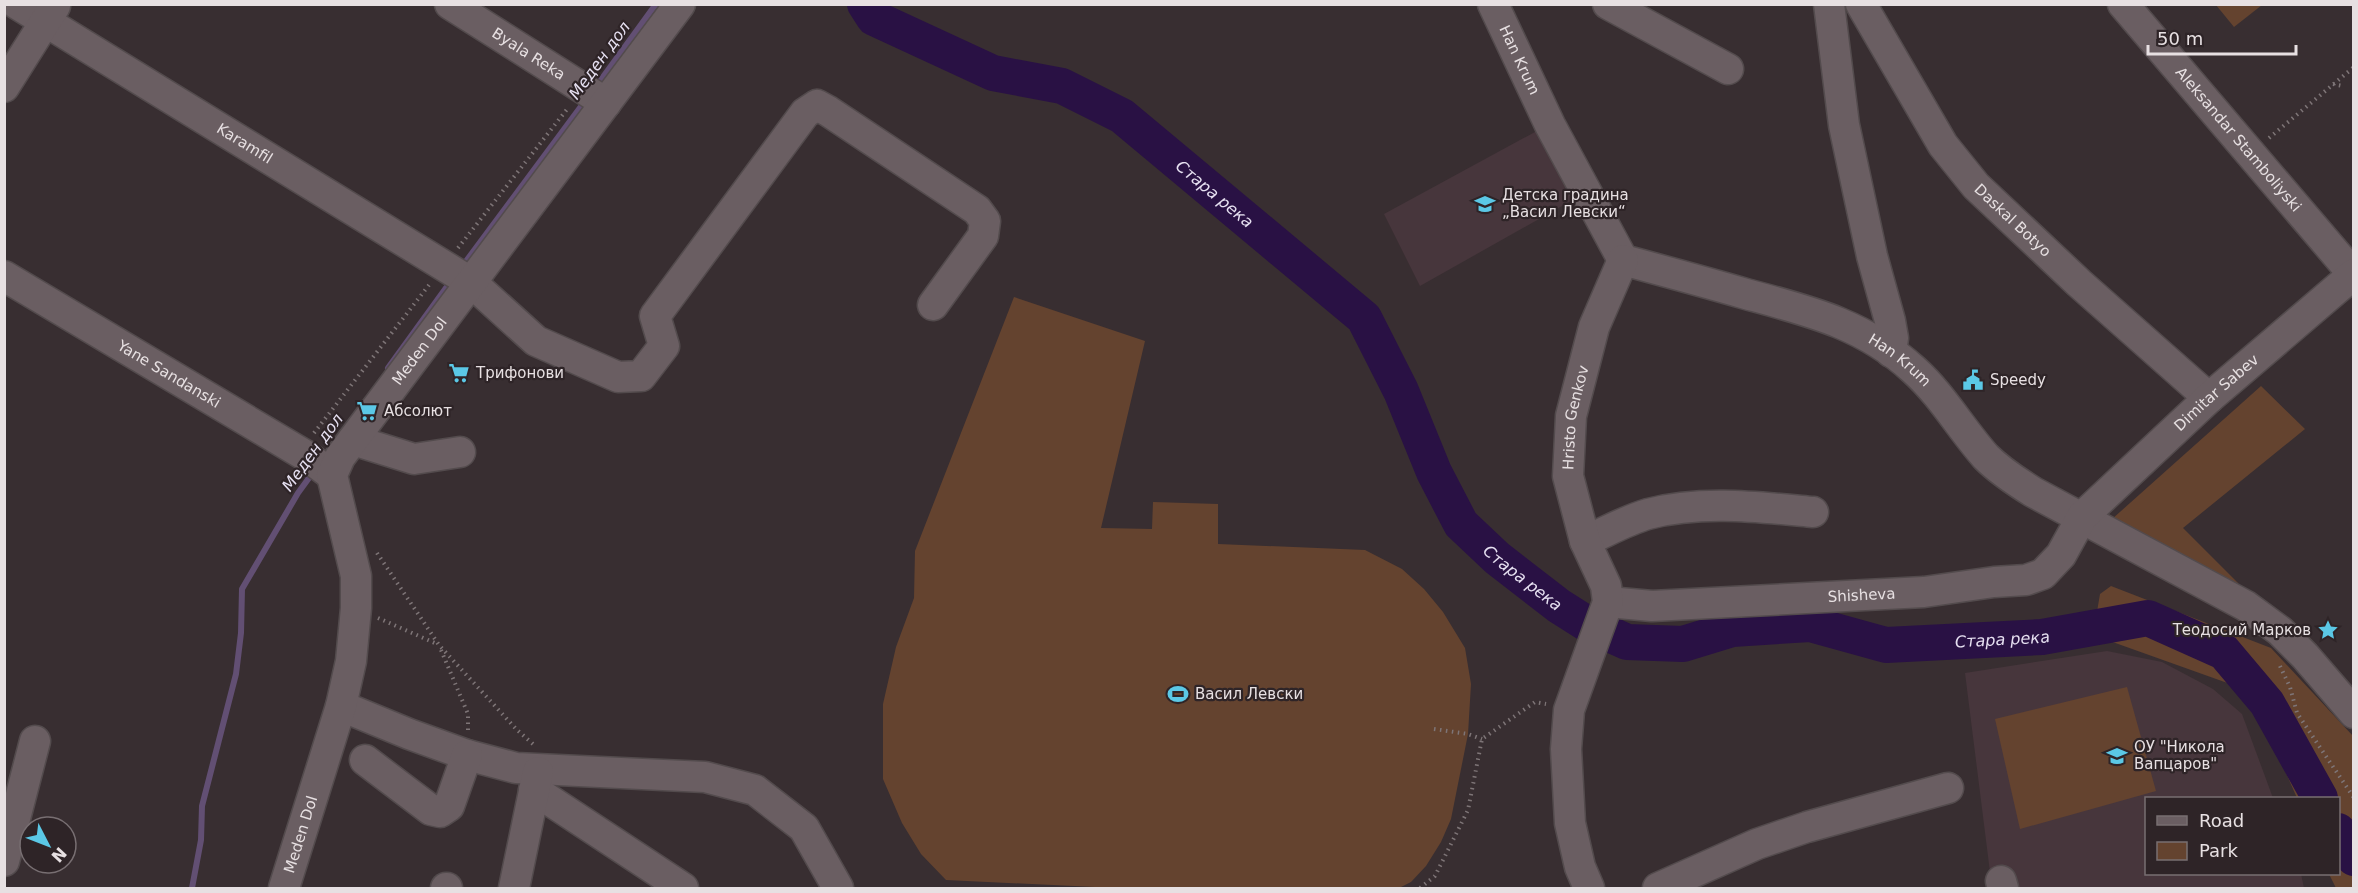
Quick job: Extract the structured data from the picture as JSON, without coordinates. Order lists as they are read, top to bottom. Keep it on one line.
{"streets":{"street":["Byala Reka","Han Krum","Aleksandar Stamboliyski","Karamfil","Daskal Botyo","Meden Dol","Yane Sandanski","Dimitar Sabev","Hristo Genkov","Shisheva"]},"crossings":[["Byala Reka","Meden Dol"],["Han Krum","Dimitar Sabev"],["Han Krum","Hristo Genkov"],["Han Krum","Shisheva"],["Aleksandar Stamboliyski","Dimitar Sabev"],["Karamfil","Meden Dol"],["Daskal Botyo","Dimitar Sabev"],["Meden Dol","Yane Sandanski"],["Dimitar Sabev","Shisheva"],["Hristo Genkov","Shisheva"]],"water":["Меден дол","Стара река"],"places":{"school or university":["Детска градина „Васил Левски“","ОУ \"Никола Вапцаров\""],"supermarket":["Трифонови","Абсолют"],"public building":["Speedy"],"place":["Теодосий Марков"],"sports":["Васил Левски"]},"legend":["Road","Park"],"scale_bar":"50 m","north":"bottom right"}
